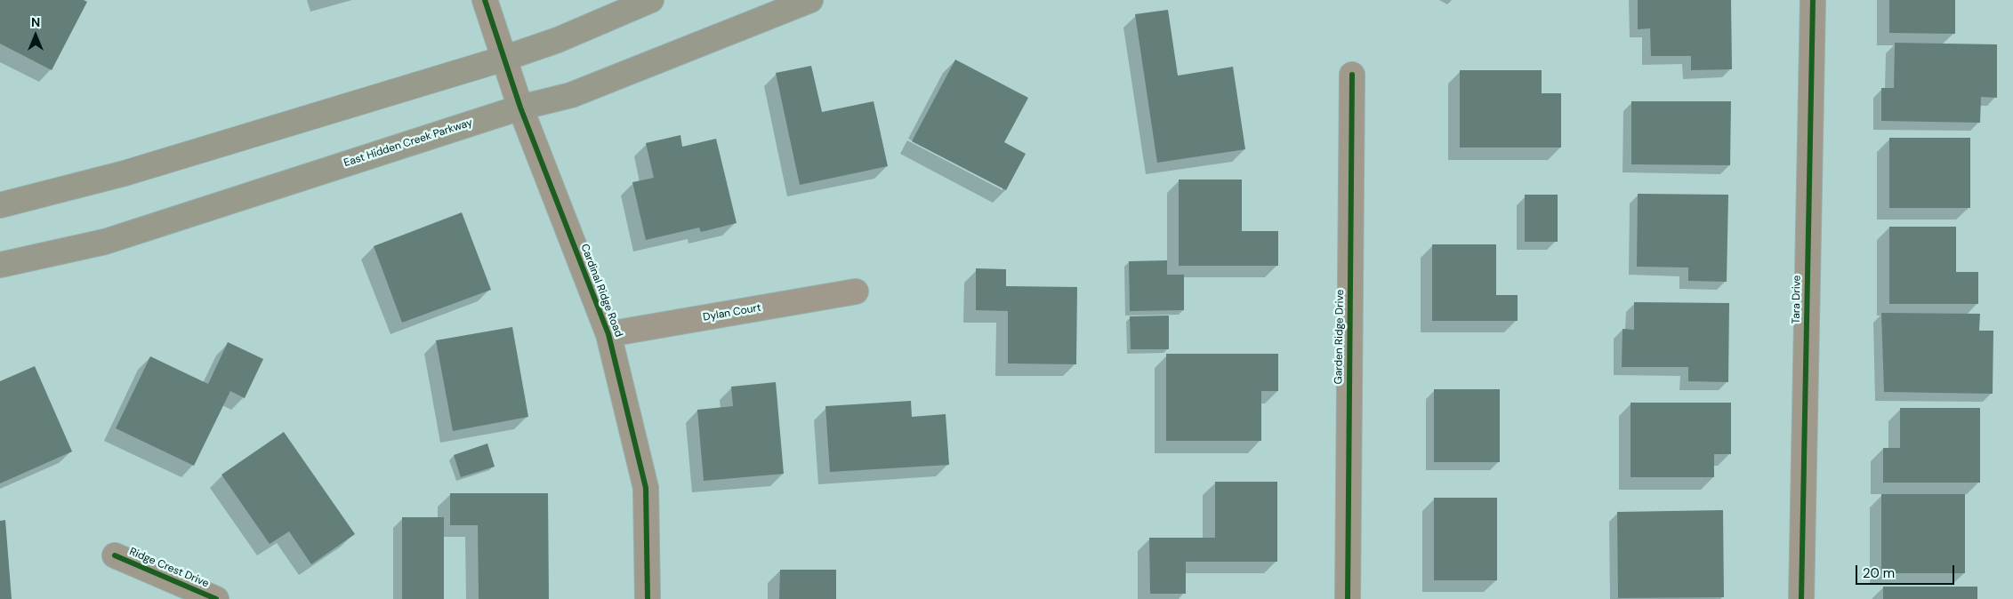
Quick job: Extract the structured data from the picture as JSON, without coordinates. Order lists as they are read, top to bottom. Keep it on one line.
{"streets":{"main road":["East Hidden Creek Parkway"],"street":["Cardinal Ridge Road","Tara Drive","Dylan Court","Garden Ridge Drive","Ridge Crest Drive"]},"crossings":[["East Hidden Creek Parkway","Cardinal Ridge Road"],["Cardinal Ridge Road","Dylan Court"]],"scale_bar":"20 m","north":"top"}
